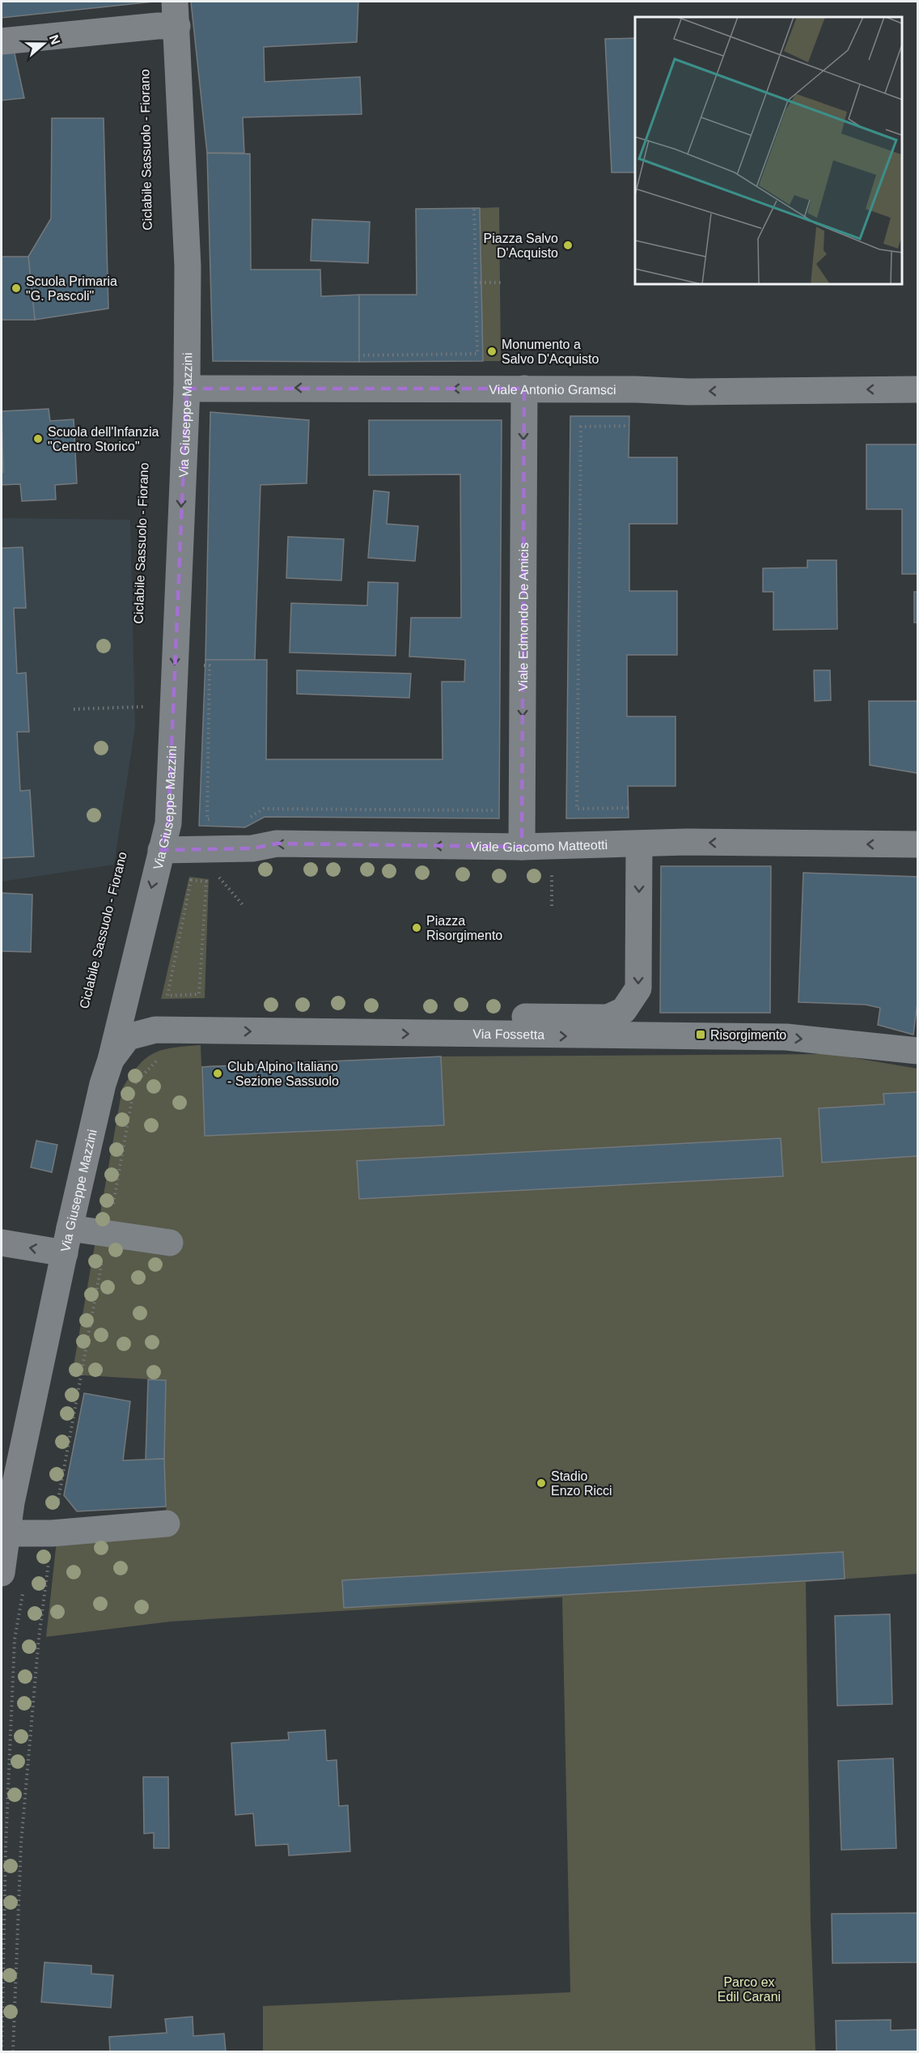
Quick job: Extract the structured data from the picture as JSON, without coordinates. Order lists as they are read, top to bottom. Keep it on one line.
{"streets":{"street":["Viale Antonio Gramsci","Via Giuseppe Mazzini","Viale Edmondo De Amicis","Viale Giacomo Matteotti","Via Fossetta"]},"crossings":[["Viale Antonio Gramsci","Via Giuseppe Mazzini"],["Viale Antonio Gramsci","Viale Edmondo De Amicis"],["Via Giuseppe Mazzini","Viale Giacomo Matteotti"],["Via Giuseppe Mazzini","Via Fossetta"],["Viale Edmondo De Amicis","Viale Giacomo Matteotti"]],"one_way":["Viale Antonio Gramsci","Viale Edmondo De Amicis","Viale Giacomo Matteotti","Via Fossetta"],"parks":["Parco ex Edil Carani"],"places":{"other":["Piazza Salvo D'Acquisto","Scuola Primaria \"G. Pascoli\"","Monumento a Salvo D'Acquisto","Scuola dell'Infanzia \"Centro Storico\"","Piazza Risorgimento","Club Alpino Italiano - Sezione Sassuolo","Stadio Enzo Ricci"],"transit":["Risorgimento"]},"north":"right"}
